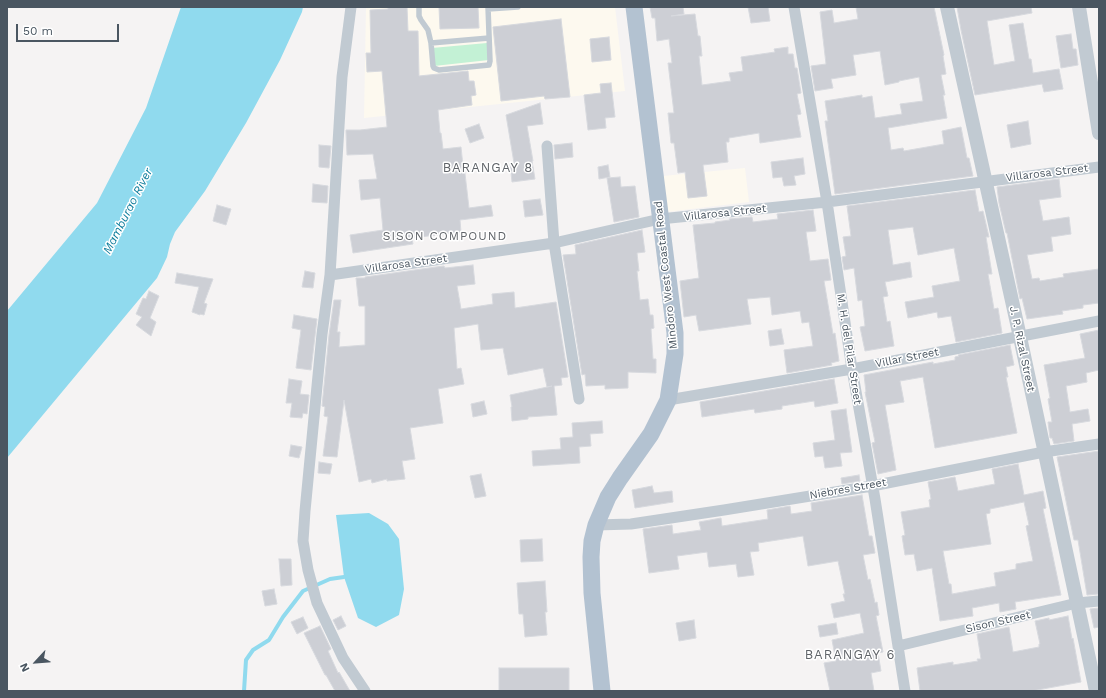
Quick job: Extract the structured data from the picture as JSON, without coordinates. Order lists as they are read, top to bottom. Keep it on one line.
{"streets":{"main road":["Mindoro West Coastal Road"],"street":["Villarosa Street","M. H. del Pilar Street","J. P. Rizal Street","Villar Street","Niebres Street","Sison Street"]},"crossings":[["Villarosa Street","Mindoro West Coastal Road"],["Villarosa Street","M. H. del Pilar Street"],["Villarosa Street","J. P. Rizal Street"],["Mindoro West Coastal Road","Villar Street"],["Mindoro West Coastal Road","Niebres Street"],["M. H. del Pilar Street","Villar Street"],["M. H. del Pilar Street","Niebres Street"],["M. H. del Pilar Street","Sison Street"],["J. P. Rizal Street","Villar Street"],["J. P. Rizal Street","Niebres Street"],["J. P. Rizal Street","Sison Street"]],"districts":["BARANGAY 8","SISON COMPOUND","BARANGAY 6"],"water":["Mamburao River"],"scale_bar":"50 m","north":"bottom left"}
